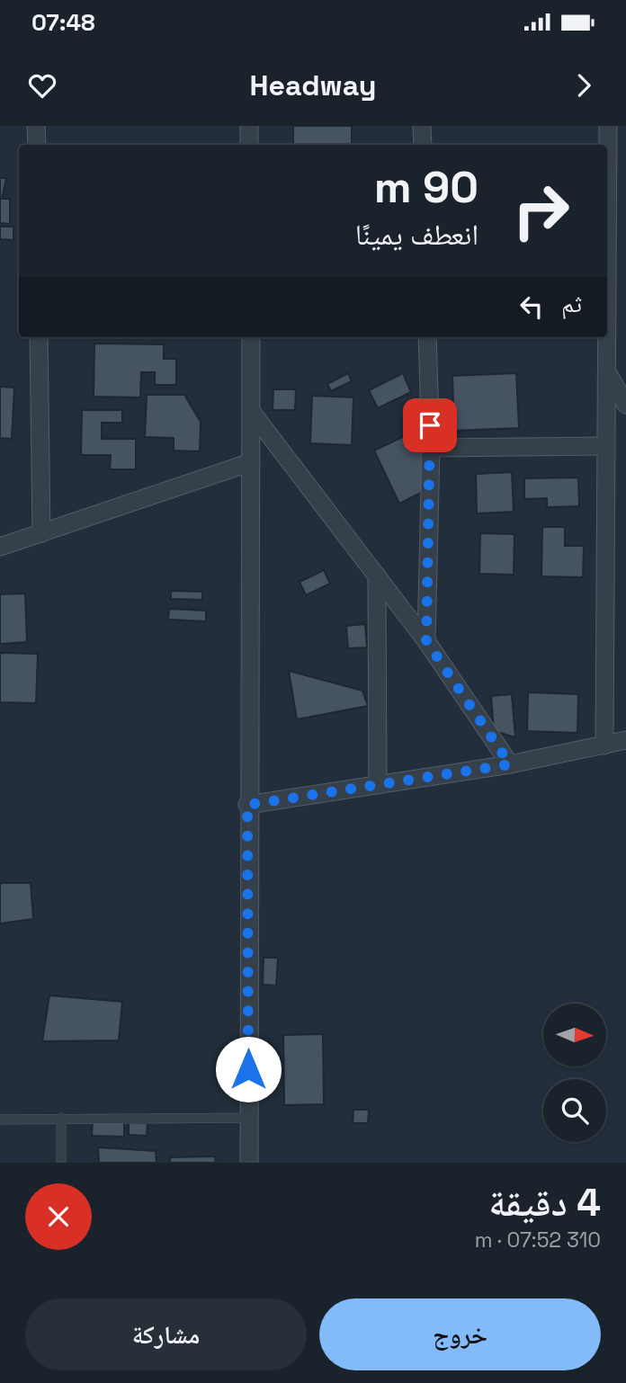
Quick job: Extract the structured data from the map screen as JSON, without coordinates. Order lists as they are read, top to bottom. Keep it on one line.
{"north":"right","page":{"status":"07:48","header":"Headway","turn":["90 m","انعطف يمينًا"],"then":"ثم","heading":["4 دقيقة","310 m · 07:52"],"buttons":["خروج","مشاركة"]}}
